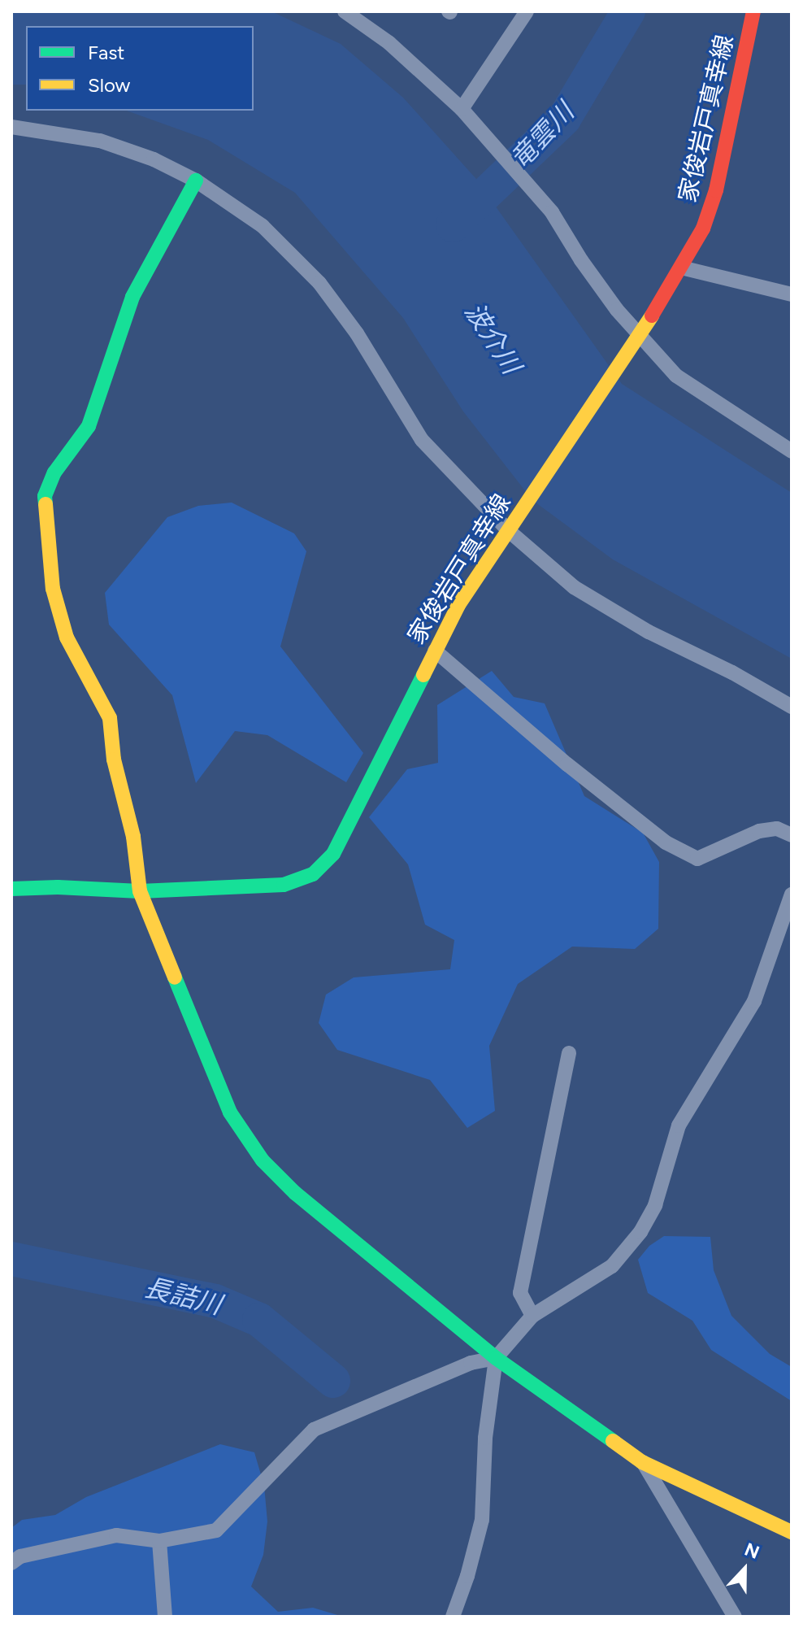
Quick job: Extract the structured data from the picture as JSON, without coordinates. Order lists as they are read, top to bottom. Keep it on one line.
{"streets":{"street":["家俊岩戸真幸線"]},"water":["竜雲川","波介川","長詰川"],"legend":["Fast","Slow"],"north":"top"}
